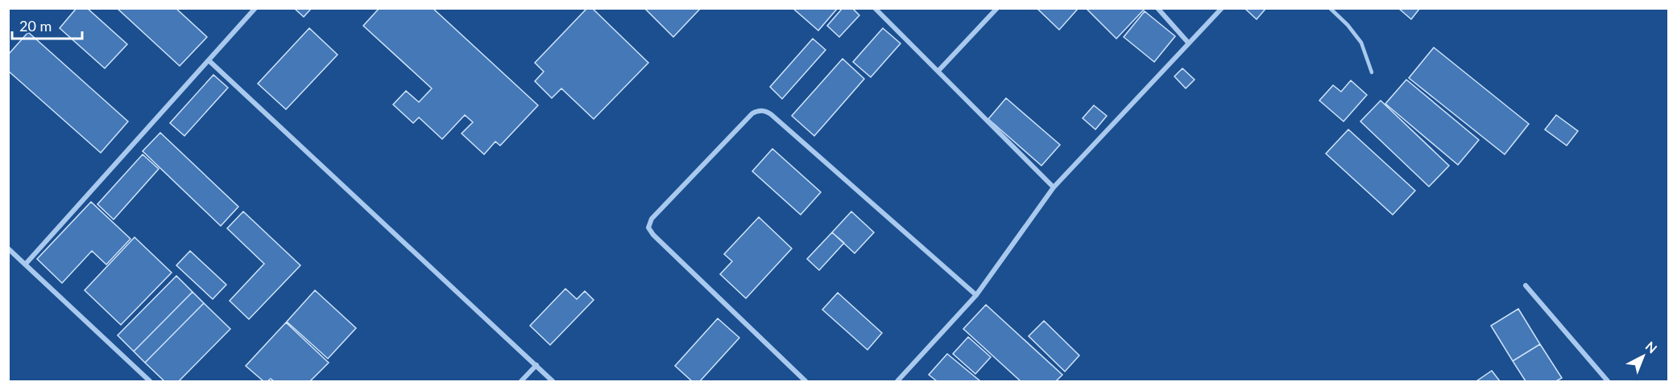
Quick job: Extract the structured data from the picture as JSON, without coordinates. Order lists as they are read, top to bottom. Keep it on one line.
{"scale_bar":"20 m","north":"top right"}
